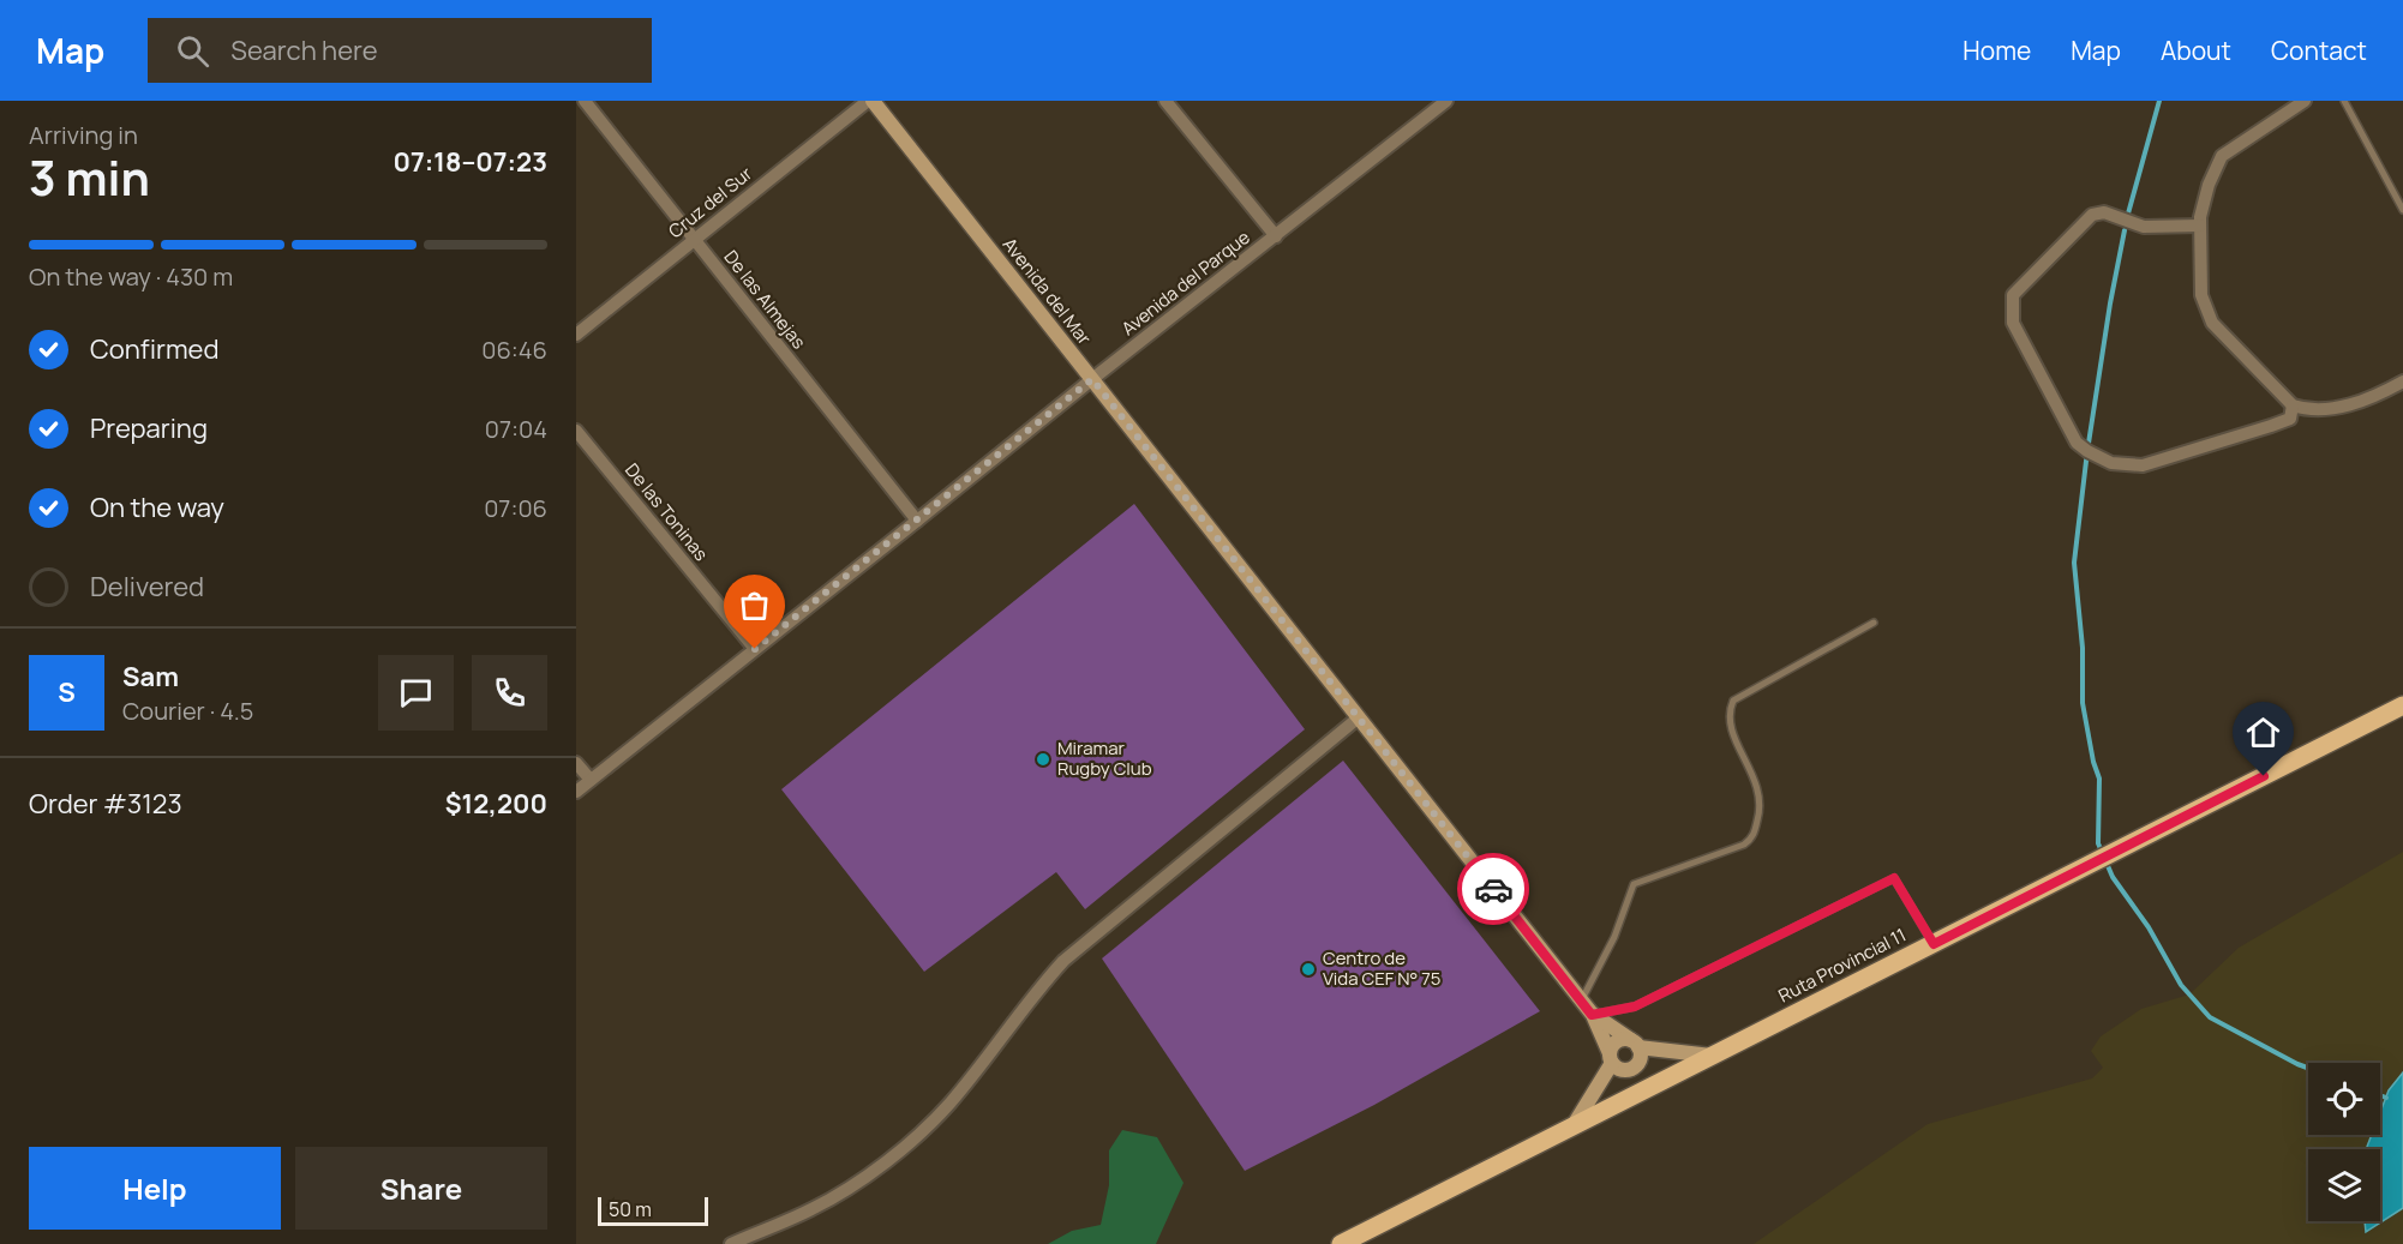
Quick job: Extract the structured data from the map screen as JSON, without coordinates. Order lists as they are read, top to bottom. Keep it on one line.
{"streets":{"main road":["Avenida del Mar","Ruta Provincial 11"],"street":["Cruz del Sur","Avenida del Parque","De las Almejas","De las Toninas"]},"crossings":[["Cruz del Sur","Avenida del Mar"],["Cruz del Sur","De las Almejas"],["Avenida del Parque","Avenida del Mar"],["Avenida del Parque","De las Almejas"],["Avenida del Parque","De las Toninas"],["Avenida del Mar","Ruta Provincial 11"]],"places":["Miramar Rugby Club","Centro de Vida CEF N° 75"],"scale_bar":"50 m","page":{"header":"Map","search":"Search here","nav":["Home","Map","About","Contact"],"heading":["3 min","Arriving in","07:18–07:23"],"panel":["Sam","Courier · 4.5","Order #3123","$12,200"],"bar":"On the way · 430 m","list":[["Confirmed","06:46"],["Preparing","07:04"],["On the way","07:06"],"Delivered"],"round":"S","buttons":["Help","Share"],"scale":"50 m"}}
